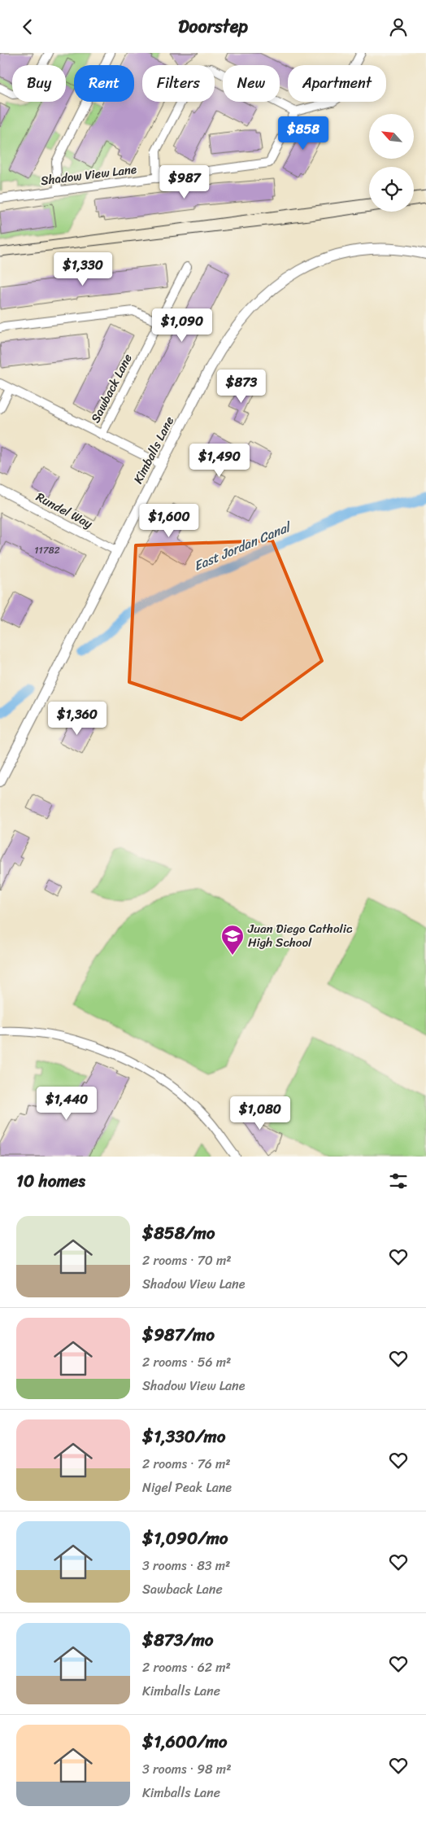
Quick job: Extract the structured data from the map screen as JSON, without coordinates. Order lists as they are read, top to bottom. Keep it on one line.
{"streets":{"street":["Shadow View Lane","Sawback Lane","Kimballs Lane","Rundel Way"]},"crossings":[["Kimballs Lane","Rundel Way"]],"water":["East Jordan Canal"],"places":{"school or university":["Juan Diego Catholic High School"]},"house_numbers":["11782"],"north":"top left","page":{"header":"Doorstep","chip":["Buy","Rent","Filters","New","Apartment"],"price":["$858","$987","$1,330","$1,090","$873","$1,490","$1,600","$1,360","$1,440","$1,080"],"heading":"10 homes","list":[{"name":"$858/mo","note":"2 rooms · 70 m² · Shadow View Lane"},{"name":"$987/mo","note":"2 rooms · 56 m² · Shadow View Lane"},{"name":"$1,330/mo","note":"2 rooms · 76 m² · Nigel Peak Lane"},{"name":"$1,090/mo","note":"3 rooms · 83 m² · Sawback Lane"},{"name":"$873/mo","note":"2 rooms · 62 m² · Kimballs Lane"},{"name":"$1,600/mo","note":"3 rooms · 98 m² · Kimballs Lane"}]}}
